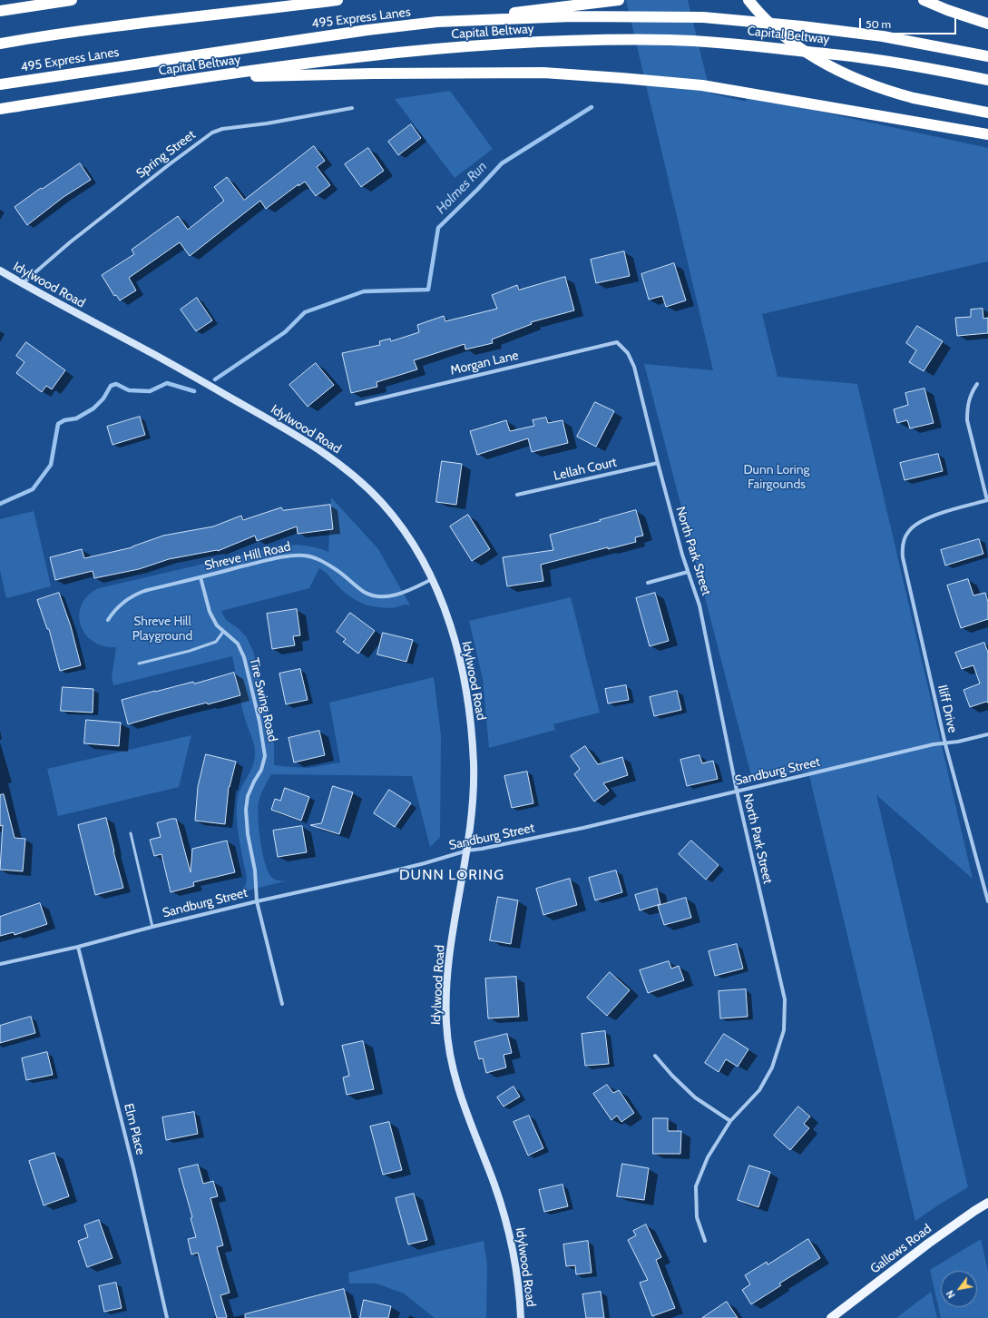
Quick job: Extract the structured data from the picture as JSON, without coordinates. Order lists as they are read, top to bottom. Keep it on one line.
{"streets":{"highway":["495 Express Lanes","Capital Beltway"],"main road":["Idylwood Road","Gallows Road"],"street":["Spring Street","Morgan Lane","Lellah Court","North Park Street","Shreve Hill Road","Tire Swing Road","Iliff Drive","Sandburg Street","Elm Place"]},"crossings":[["Spring Street","Idylwood Road"],["Idylwood Road","Shreve Hill Road"],["Idylwood Road","Sandburg Street"],["Morgan Lane","North Park Street"],["Lellah Court","North Park Street"],["North Park Street","Sandburg Street"],["Shreve Hill Road","Tire Swing Road"],["Tire Swing Road","Sandburg Street"],["Iliff Drive","Sandburg Street"],["Sandburg Street","Elm Place"]],"districts":["DUNN LORING"],"water":["Holmes Run"],"parks":["Dunn Loring Fairgounds","Shreve Hill Playground"],"scale_bar":"50 m","north":"bottom left"}
